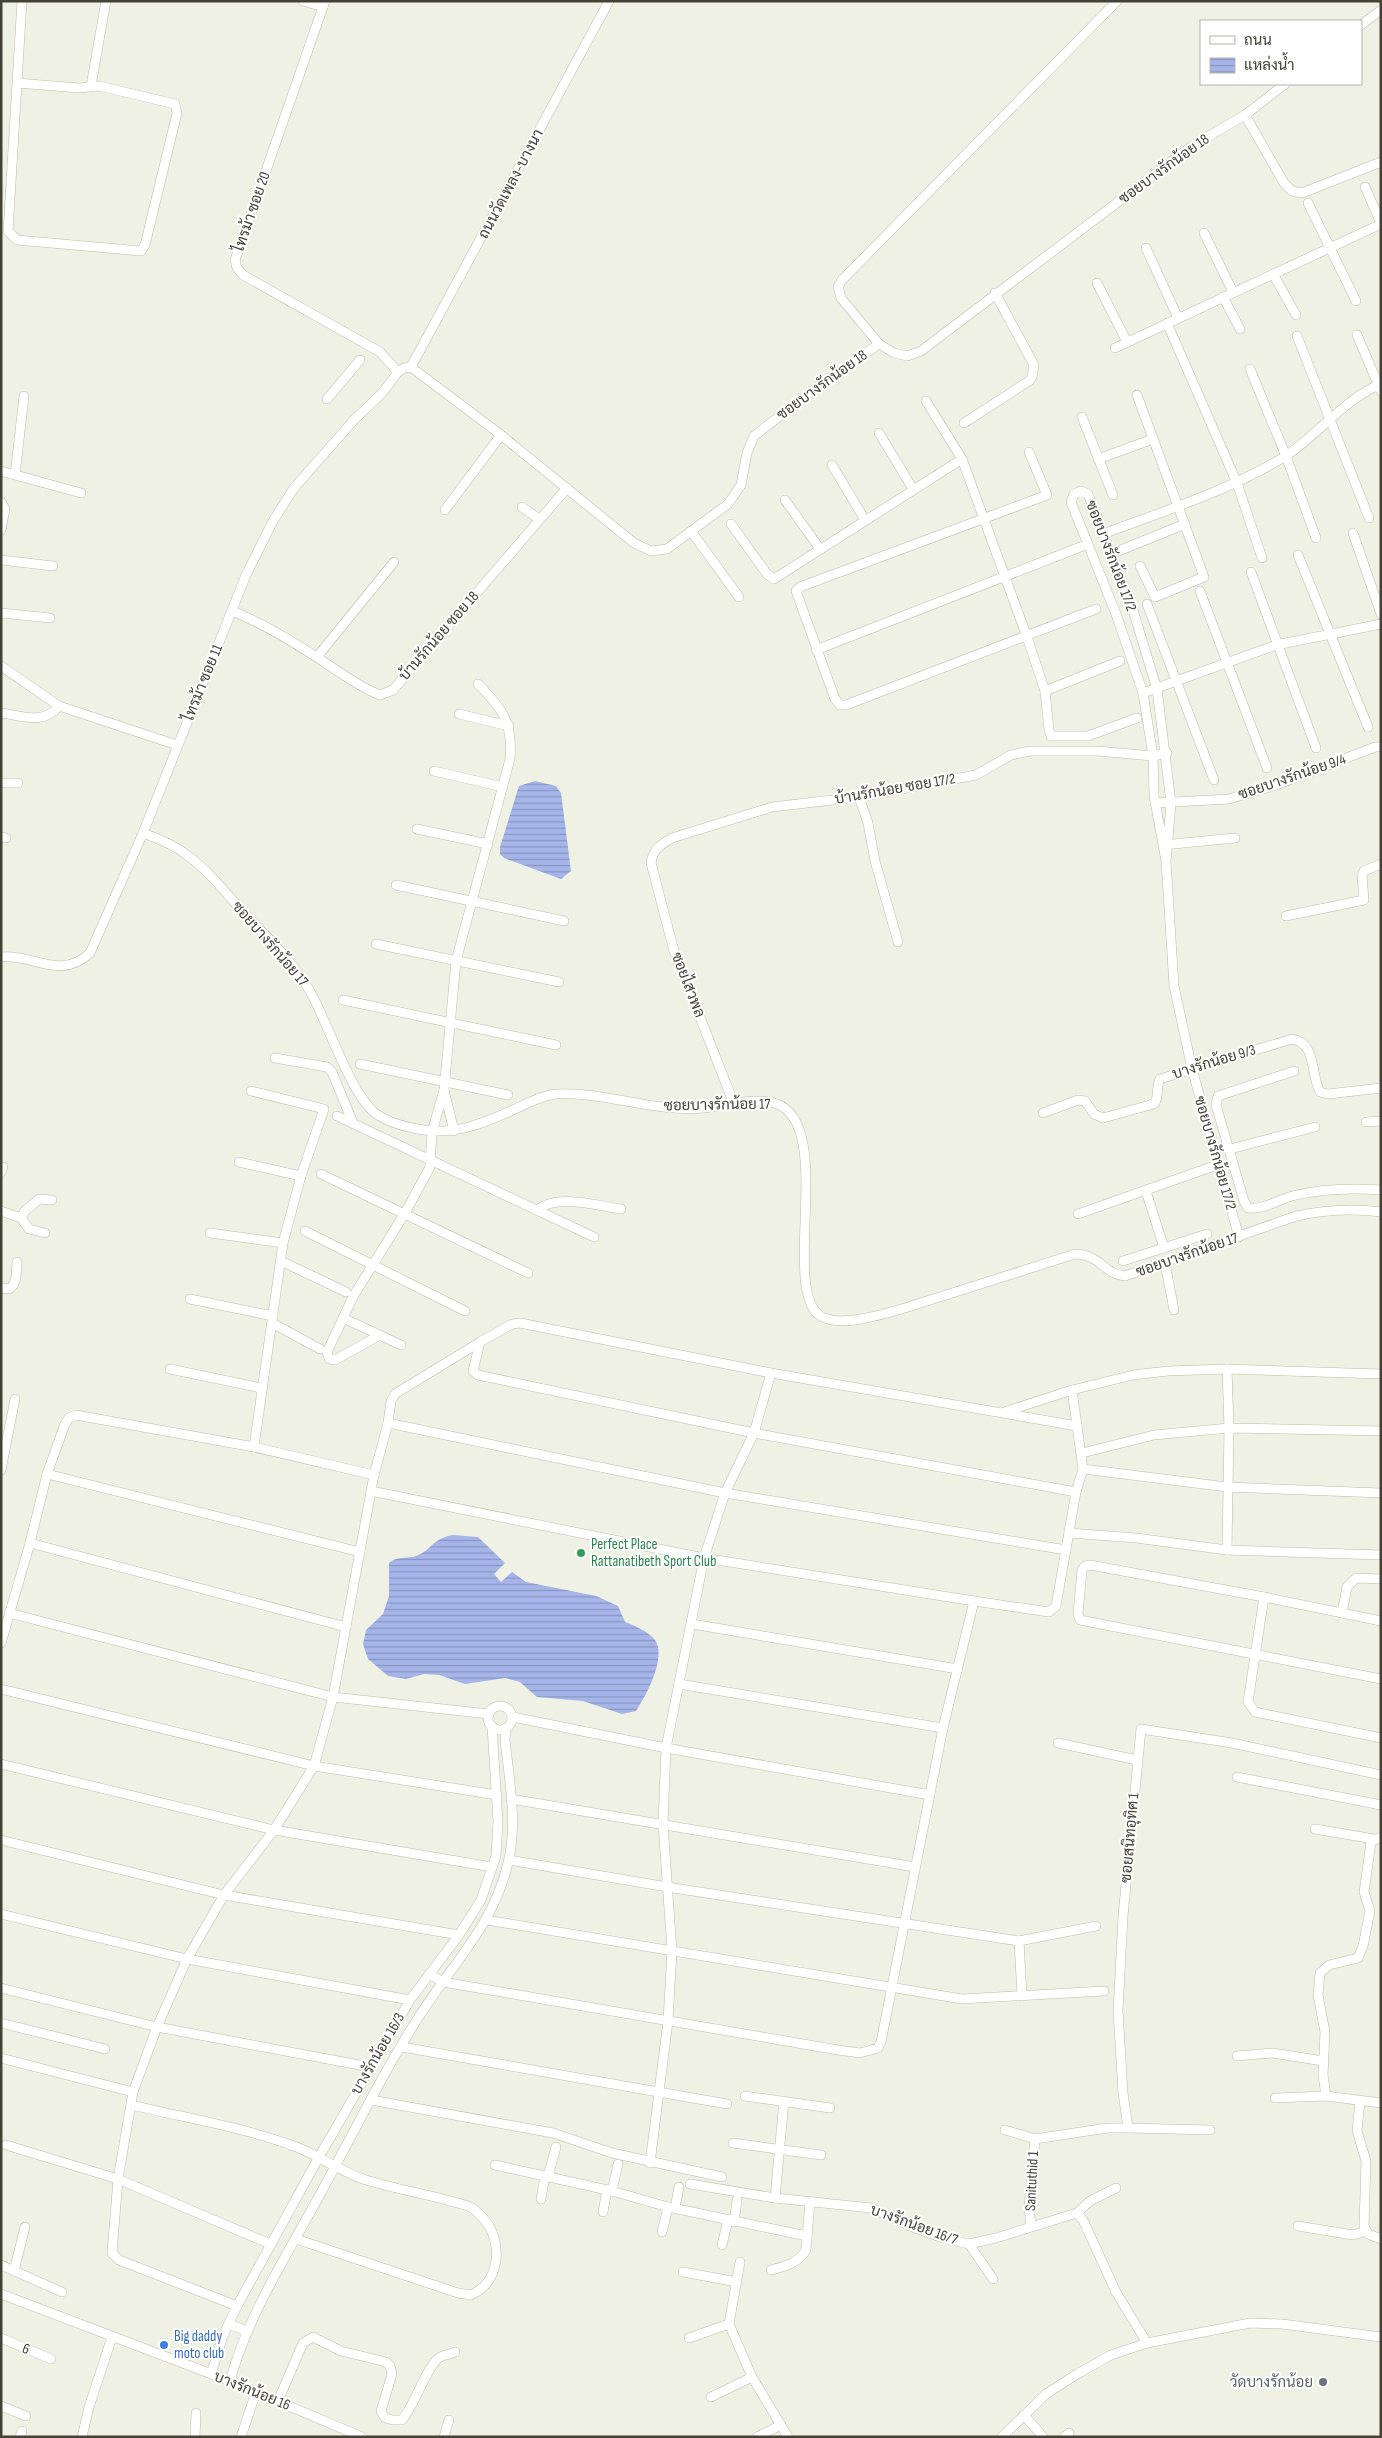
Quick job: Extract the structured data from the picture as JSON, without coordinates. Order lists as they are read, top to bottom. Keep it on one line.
{"streets":{"street":["ซอยบางรักน้อย 18","ถนนวัดเพลง-บางนา","ไทรม้า ซอย 20","ซอยบางรักน้อย 17/2","บ้านรักน้อย ซอย 18","ไทรม้า ซอย 11","ซอยบางรักน้อย 9/4","บ้านรักน้อย ซอย 17/2","ซอยบางรักน้อย 17","ซอยไสวพล","บางรักน้อย 9/3","ซอยสนิทอุทิศ 1","บางรักน้อย 16/3","Sanituthid 1","บางรักน้อย 16/7","6","บางรักน้อย 16"]},"crossings":[["ซอยบางรักน้อย 18","ถนนวัดเพลง-บางนา"],["ซอยบางรักน้อย 18","บ้านรักน้อย ซอย 18"],["ไทรม้า ซอย 20","ไทรม้า ซอย 11"],["ซอยบางรักน้อย 17/2","ซอยบางรักน้อย 9/4"],["ซอยบางรักน้อย 17/2","บ้านรักน้อย ซอย 17/2"],["ซอยบางรักน้อย 17/2","ซอยบางรักน้อย 17"],["ซอยบางรักน้อย 17/2","บางรักน้อย 9/3"],["บ้านรักน้อย ซอย 18","ไทรม้า ซอย 11"],["ไทรม้า ซอย 11","ซอยบางรักน้อย 17"],["บ้านรักน้อย ซอย 17/2","ซอยไสวพล"],["ซอยบางรักน้อย 17","ซอยไสวพล"],["ซอยสนิทอุทิศ 1","Sanituthid 1"],["บางรักน้อย 16/3","บางรักน้อย 16"],["Sanituthid 1","บางรักน้อย 16/7"]],"places":["Perfect Place Rattanatibeth Sport Club","Big daddy moto club","วัดบางรักน้อย"],"legend":["ถนน","แหล่งน้ำ"]}
